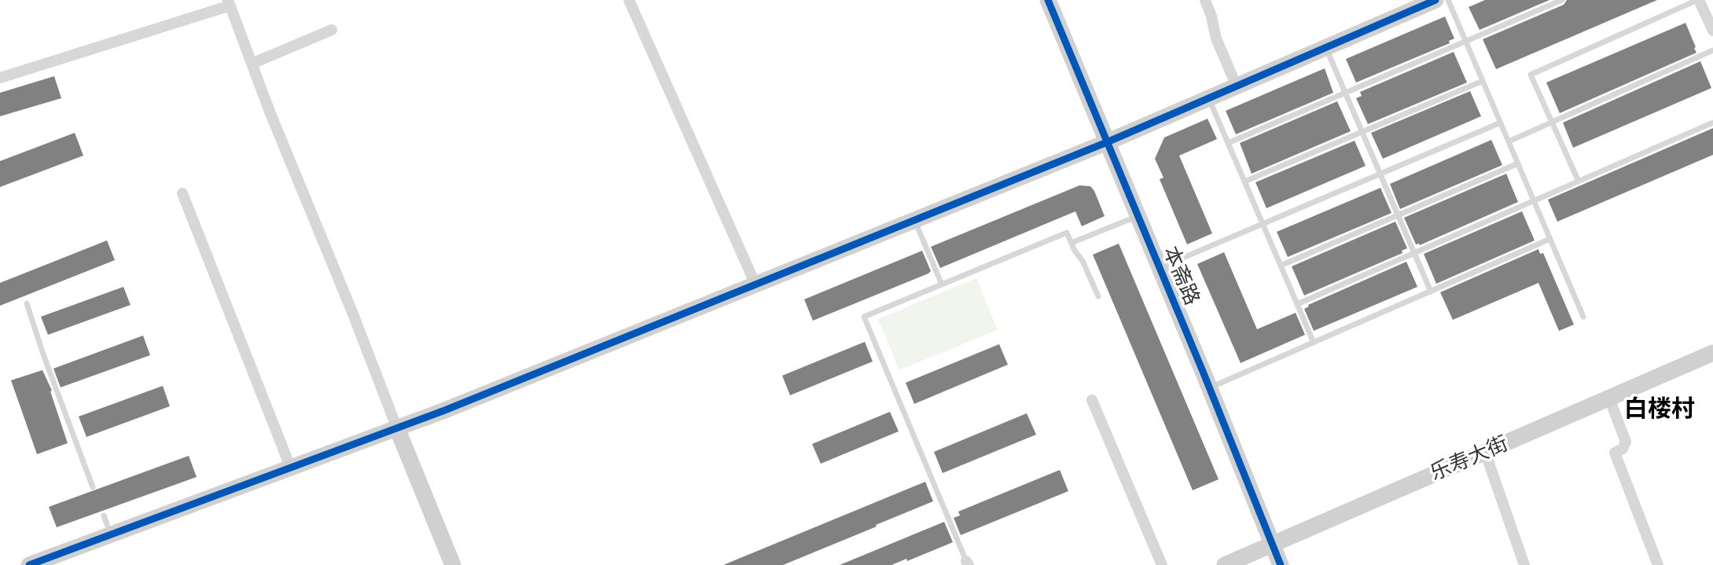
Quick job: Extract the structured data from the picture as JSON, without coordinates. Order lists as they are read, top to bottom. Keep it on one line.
{"streets":{"street":["本斋路","乐寿大街"]},"crossings":[["本斋路","乐寿大街"]],"districts":["白楼村"]}
